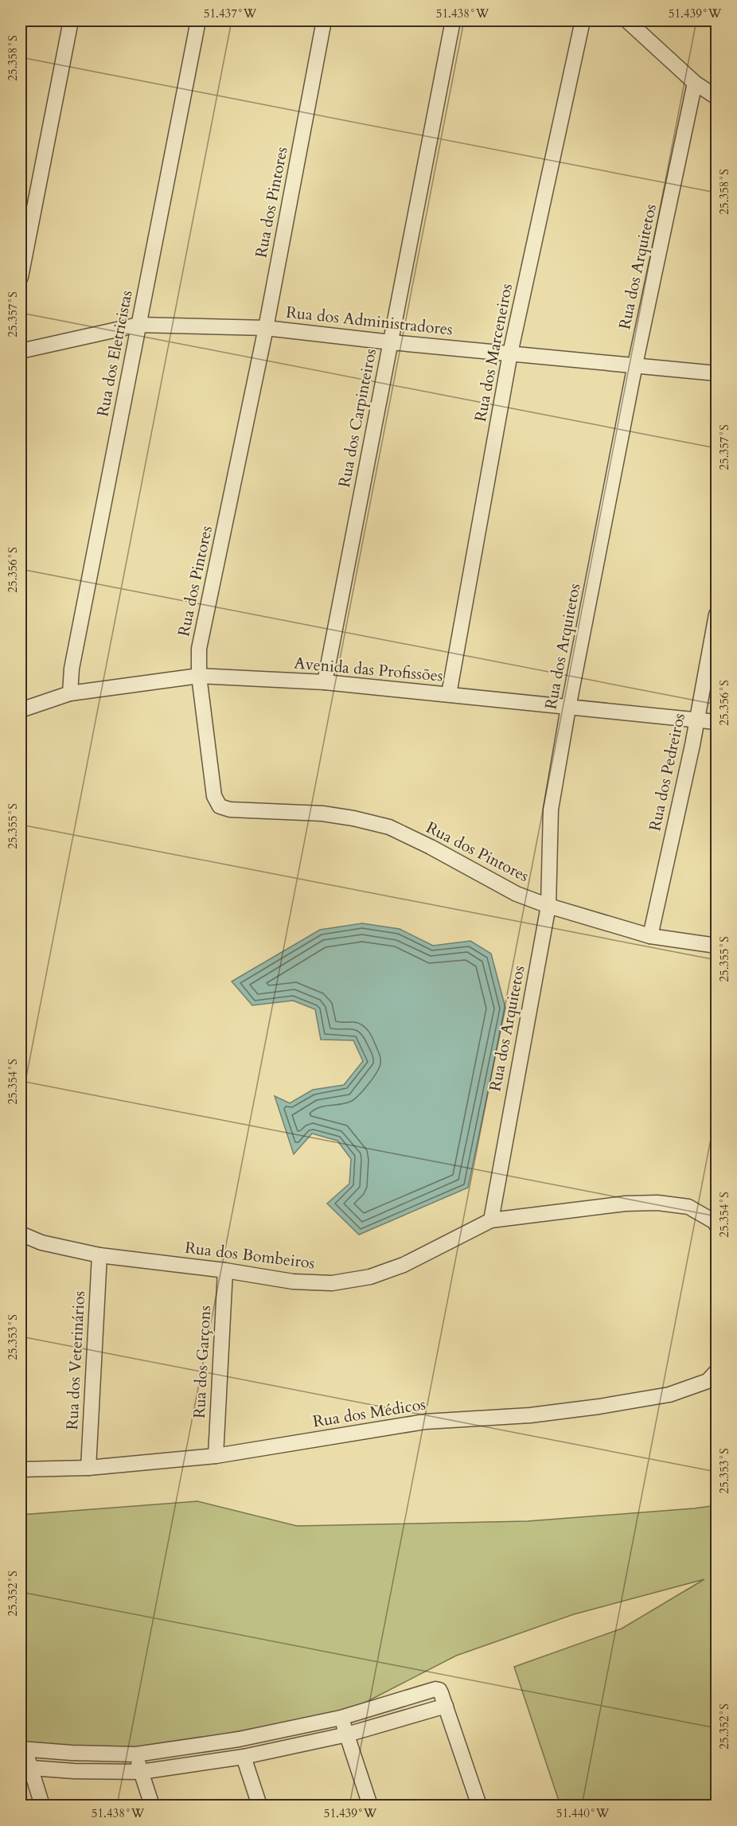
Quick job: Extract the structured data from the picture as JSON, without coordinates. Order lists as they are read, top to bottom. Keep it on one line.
{"streets":{"street":["Rua dos Pintores","Rua dos Arquitetos","Rua dos Administradores","Rua dos Marceneiros","Rua dos Eletricistas","Rua dos Carpinteiros","Avenida das Profissões","Rua dos Pedreiros","Rua dos Bombeiros","Rua dos Veterinários","Rua dos Garçons","Rua dos Médicos"]},"crossings":[["Rua dos Pintores","Rua dos Arquitetos"],["Rua dos Pintores","Rua dos Administradores"],["Rua dos Pintores","Avenida das Profissões"],["Rua dos Arquitetos","Rua dos Administradores"],["Rua dos Arquitetos","Avenida das Profissões"],["Rua dos Arquitetos","Rua dos Bombeiros"],["Rua dos Administradores","Rua dos Marceneiros"],["Rua dos Administradores","Rua dos Eletricistas"],["Rua dos Administradores","Rua dos Carpinteiros"],["Rua dos Marceneiros","Avenida das Profissões"],["Rua dos Eletricistas","Avenida das Profissões"],["Rua dos Carpinteiros","Avenida das Profissões"],["Avenida das Profissões","Rua dos Pedreiros"],["Rua dos Bombeiros","Rua dos Veterinários"],["Rua dos Bombeiros","Rua dos Garçons"],["Rua dos Veterinários","Rua dos Médicos"],["Rua dos Garçons","Rua dos Médicos"]],"coordinates":["51.437°W","51.438°W","51.439°W","25.358°S","25.357°S","25.356°S","25.355°S","25.354°S","25.353°S","25.352°S","51.440°W"]}
